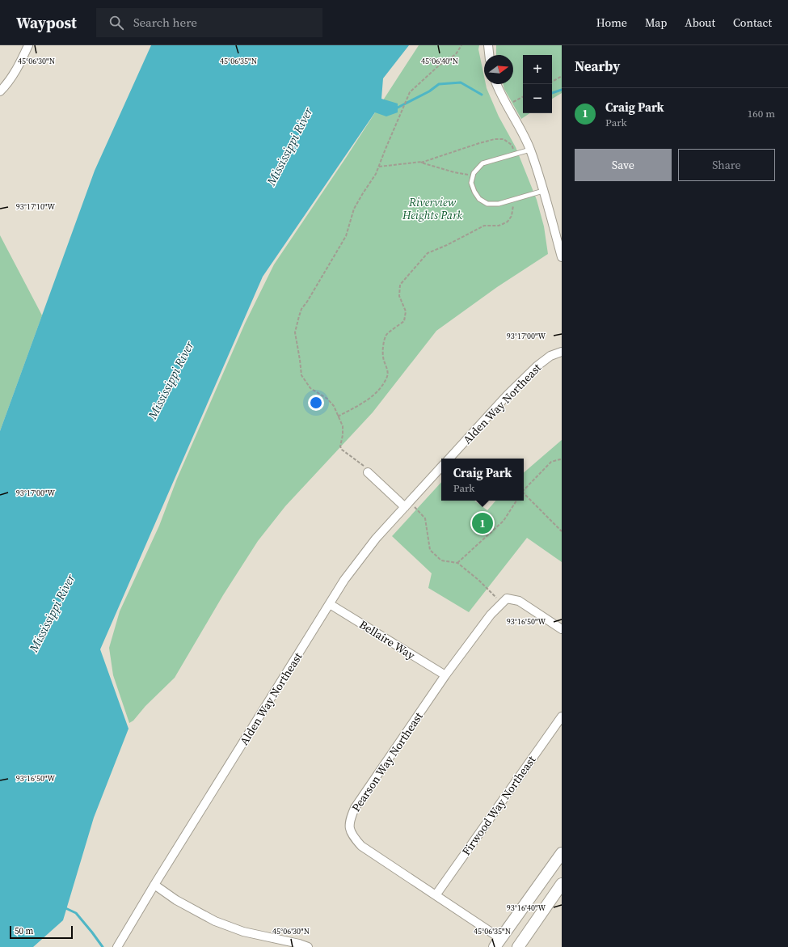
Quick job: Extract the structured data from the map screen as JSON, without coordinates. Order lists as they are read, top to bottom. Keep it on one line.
{"streets":{"street":["Alden Way Northeast","Bellaire Way","Pearson Way Northeast","Firwood Way Northeast"]},"crossings":[["Alden Way Northeast","Bellaire Way"],["Bellaire Way","Pearson Way Northeast"],["Pearson Way Northeast","Firwood Way Northeast"]],"water":["Mississippi River"],"parks":["Riverview Heights Park"],"scale_bar":"50 m","north":"right","page":{"header":"Waypost","search":"Search here","nav":["Home","Map","About","Contact"],"heading":"Nearby","map_buttons":["+","−"],"list":[{"mark":"1","name":"Craig Park","note":"Park","value":"160 m"}],"buttons":["Save","Share"],"popup":["Craig Park","Park"],"pins":"1","scale":"50 m"},"coordinates":["45°06'30\"N","45°06'35\"N","45°06'40\"N","93°17'10\"W","93°17'00\"W","93°16'50\"W","93°16'40\"W"]}
